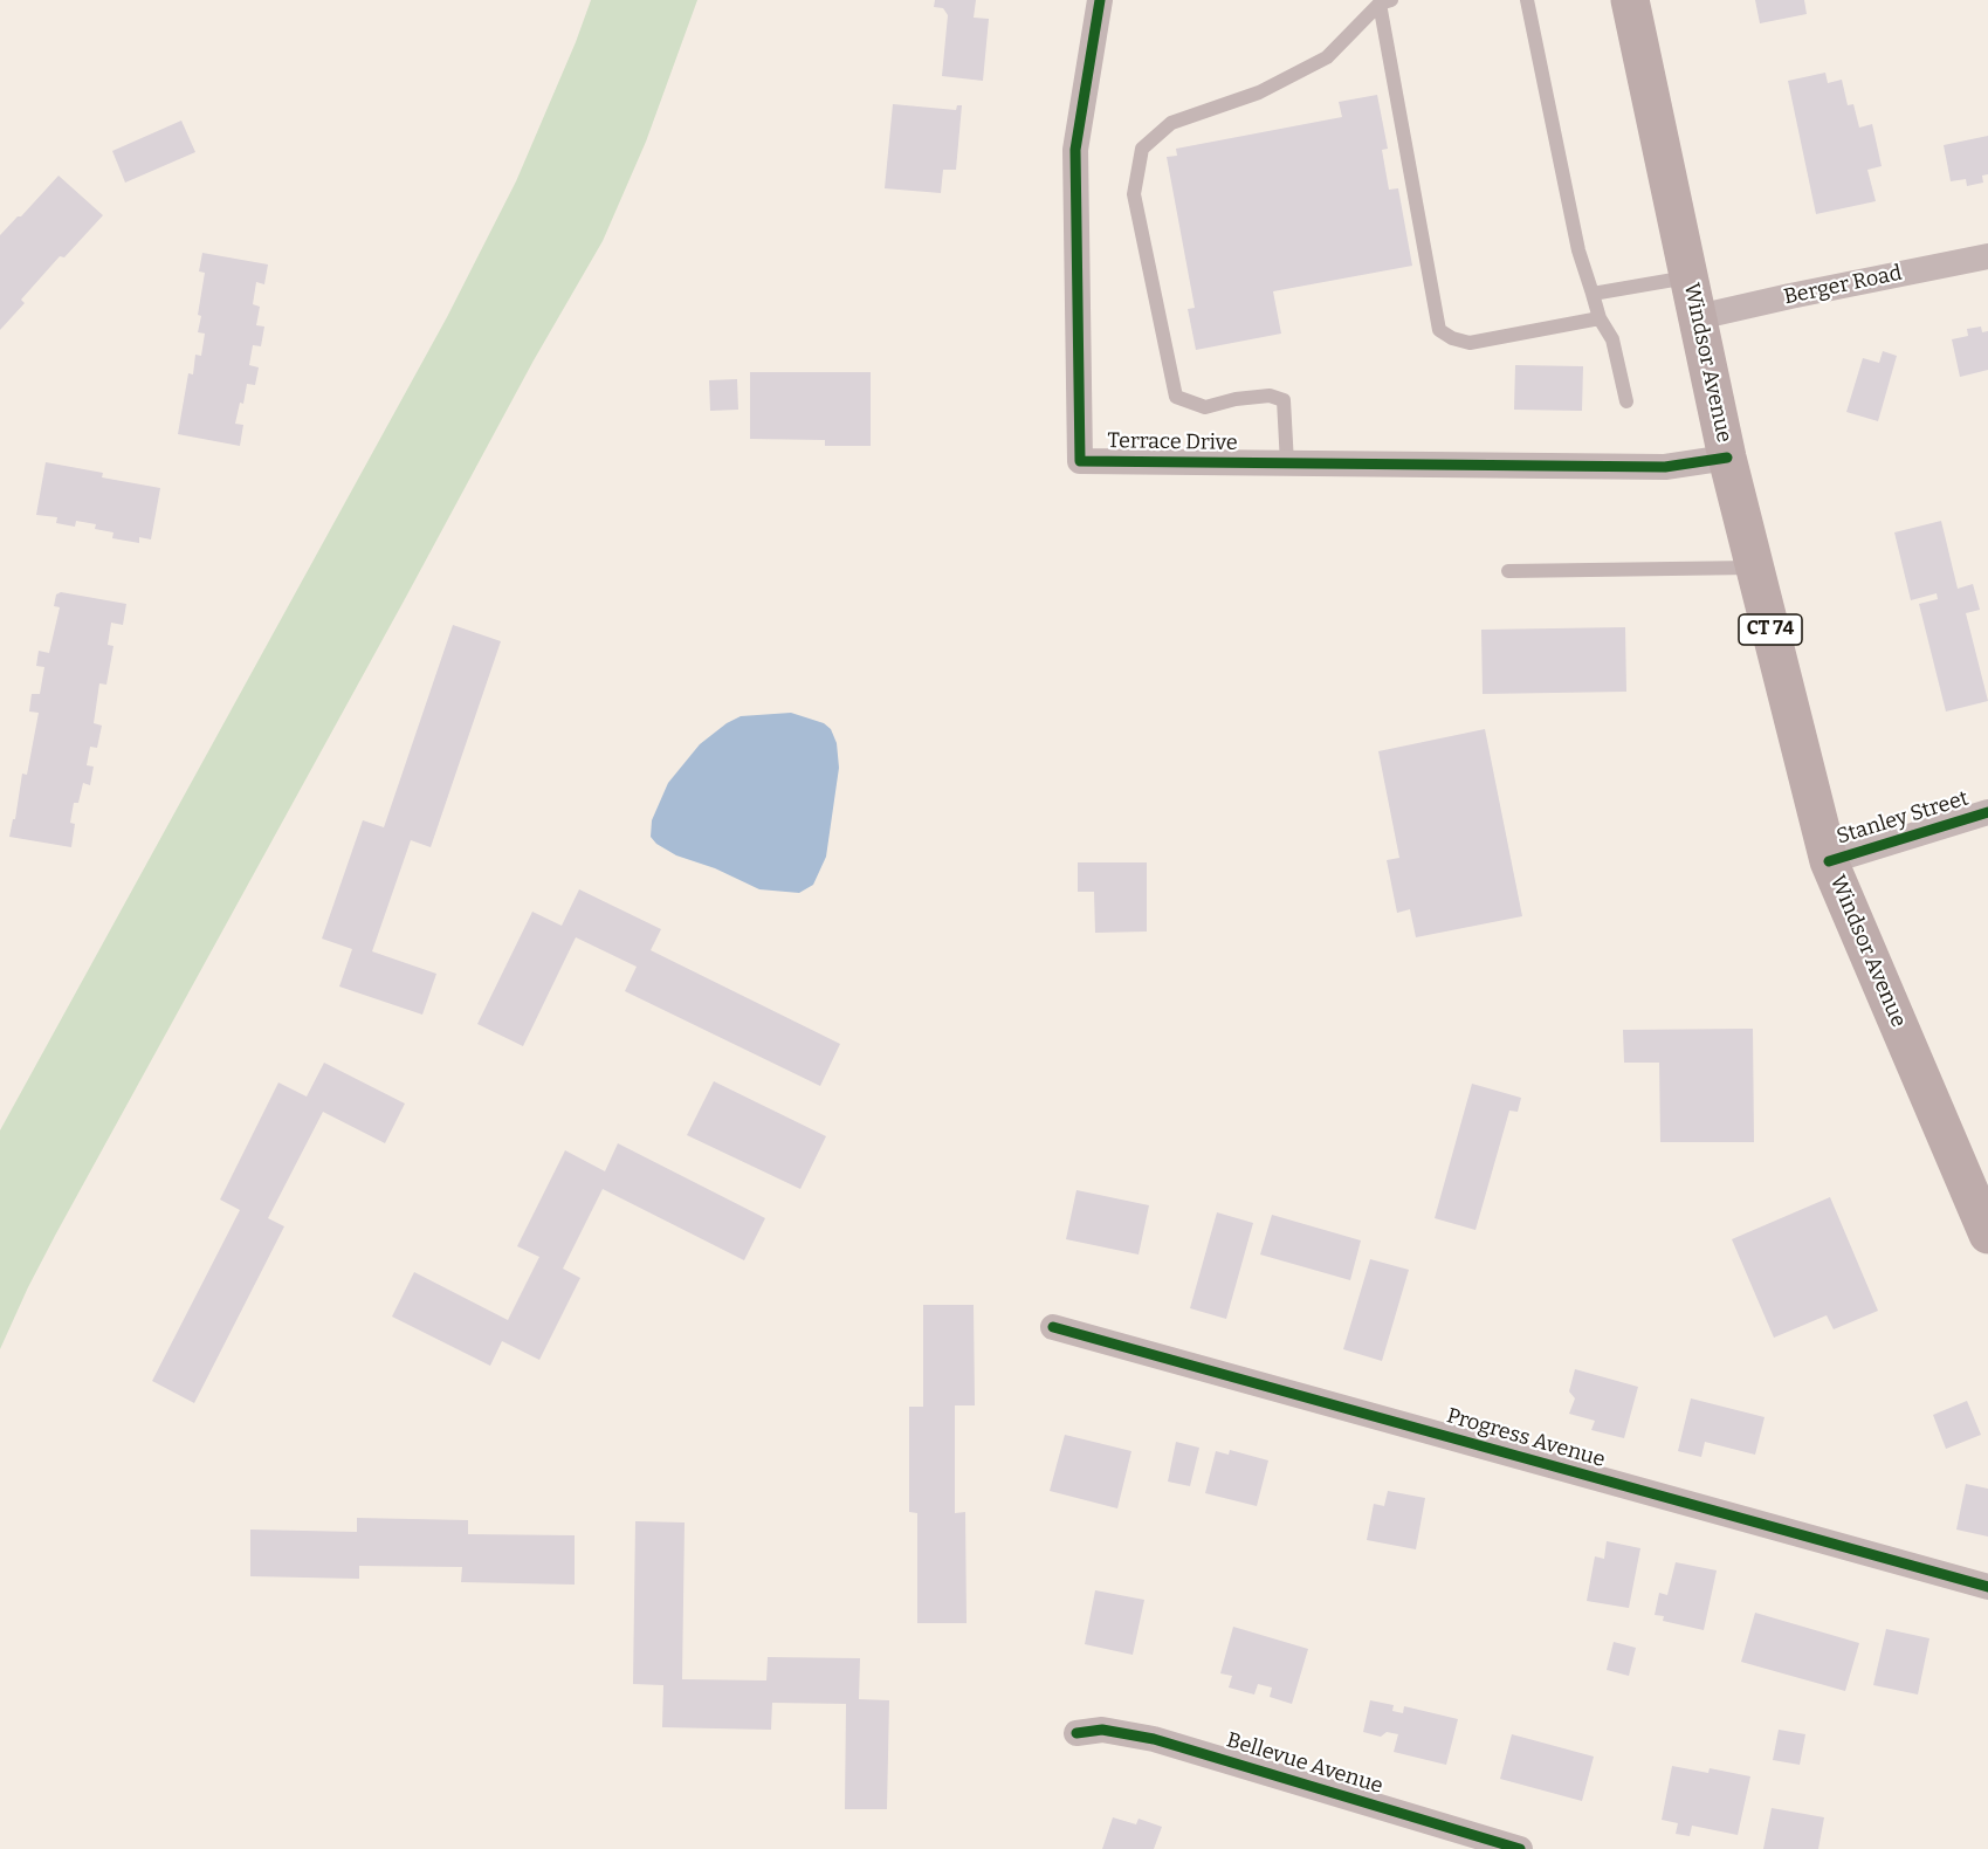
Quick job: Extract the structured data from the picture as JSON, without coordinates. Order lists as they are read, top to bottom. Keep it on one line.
{"streets":{"main road":["Windsor Avenue","CT 74"],"street":["Berger Road","Terrace Drive","Stanley Street","Progress Avenue","Bellevue Avenue"]},"crossings":[["Berger Road","Windsor Avenue"],["Windsor Avenue","Terrace Drive"],["Windsor Avenue","Stanley Street"]]}
